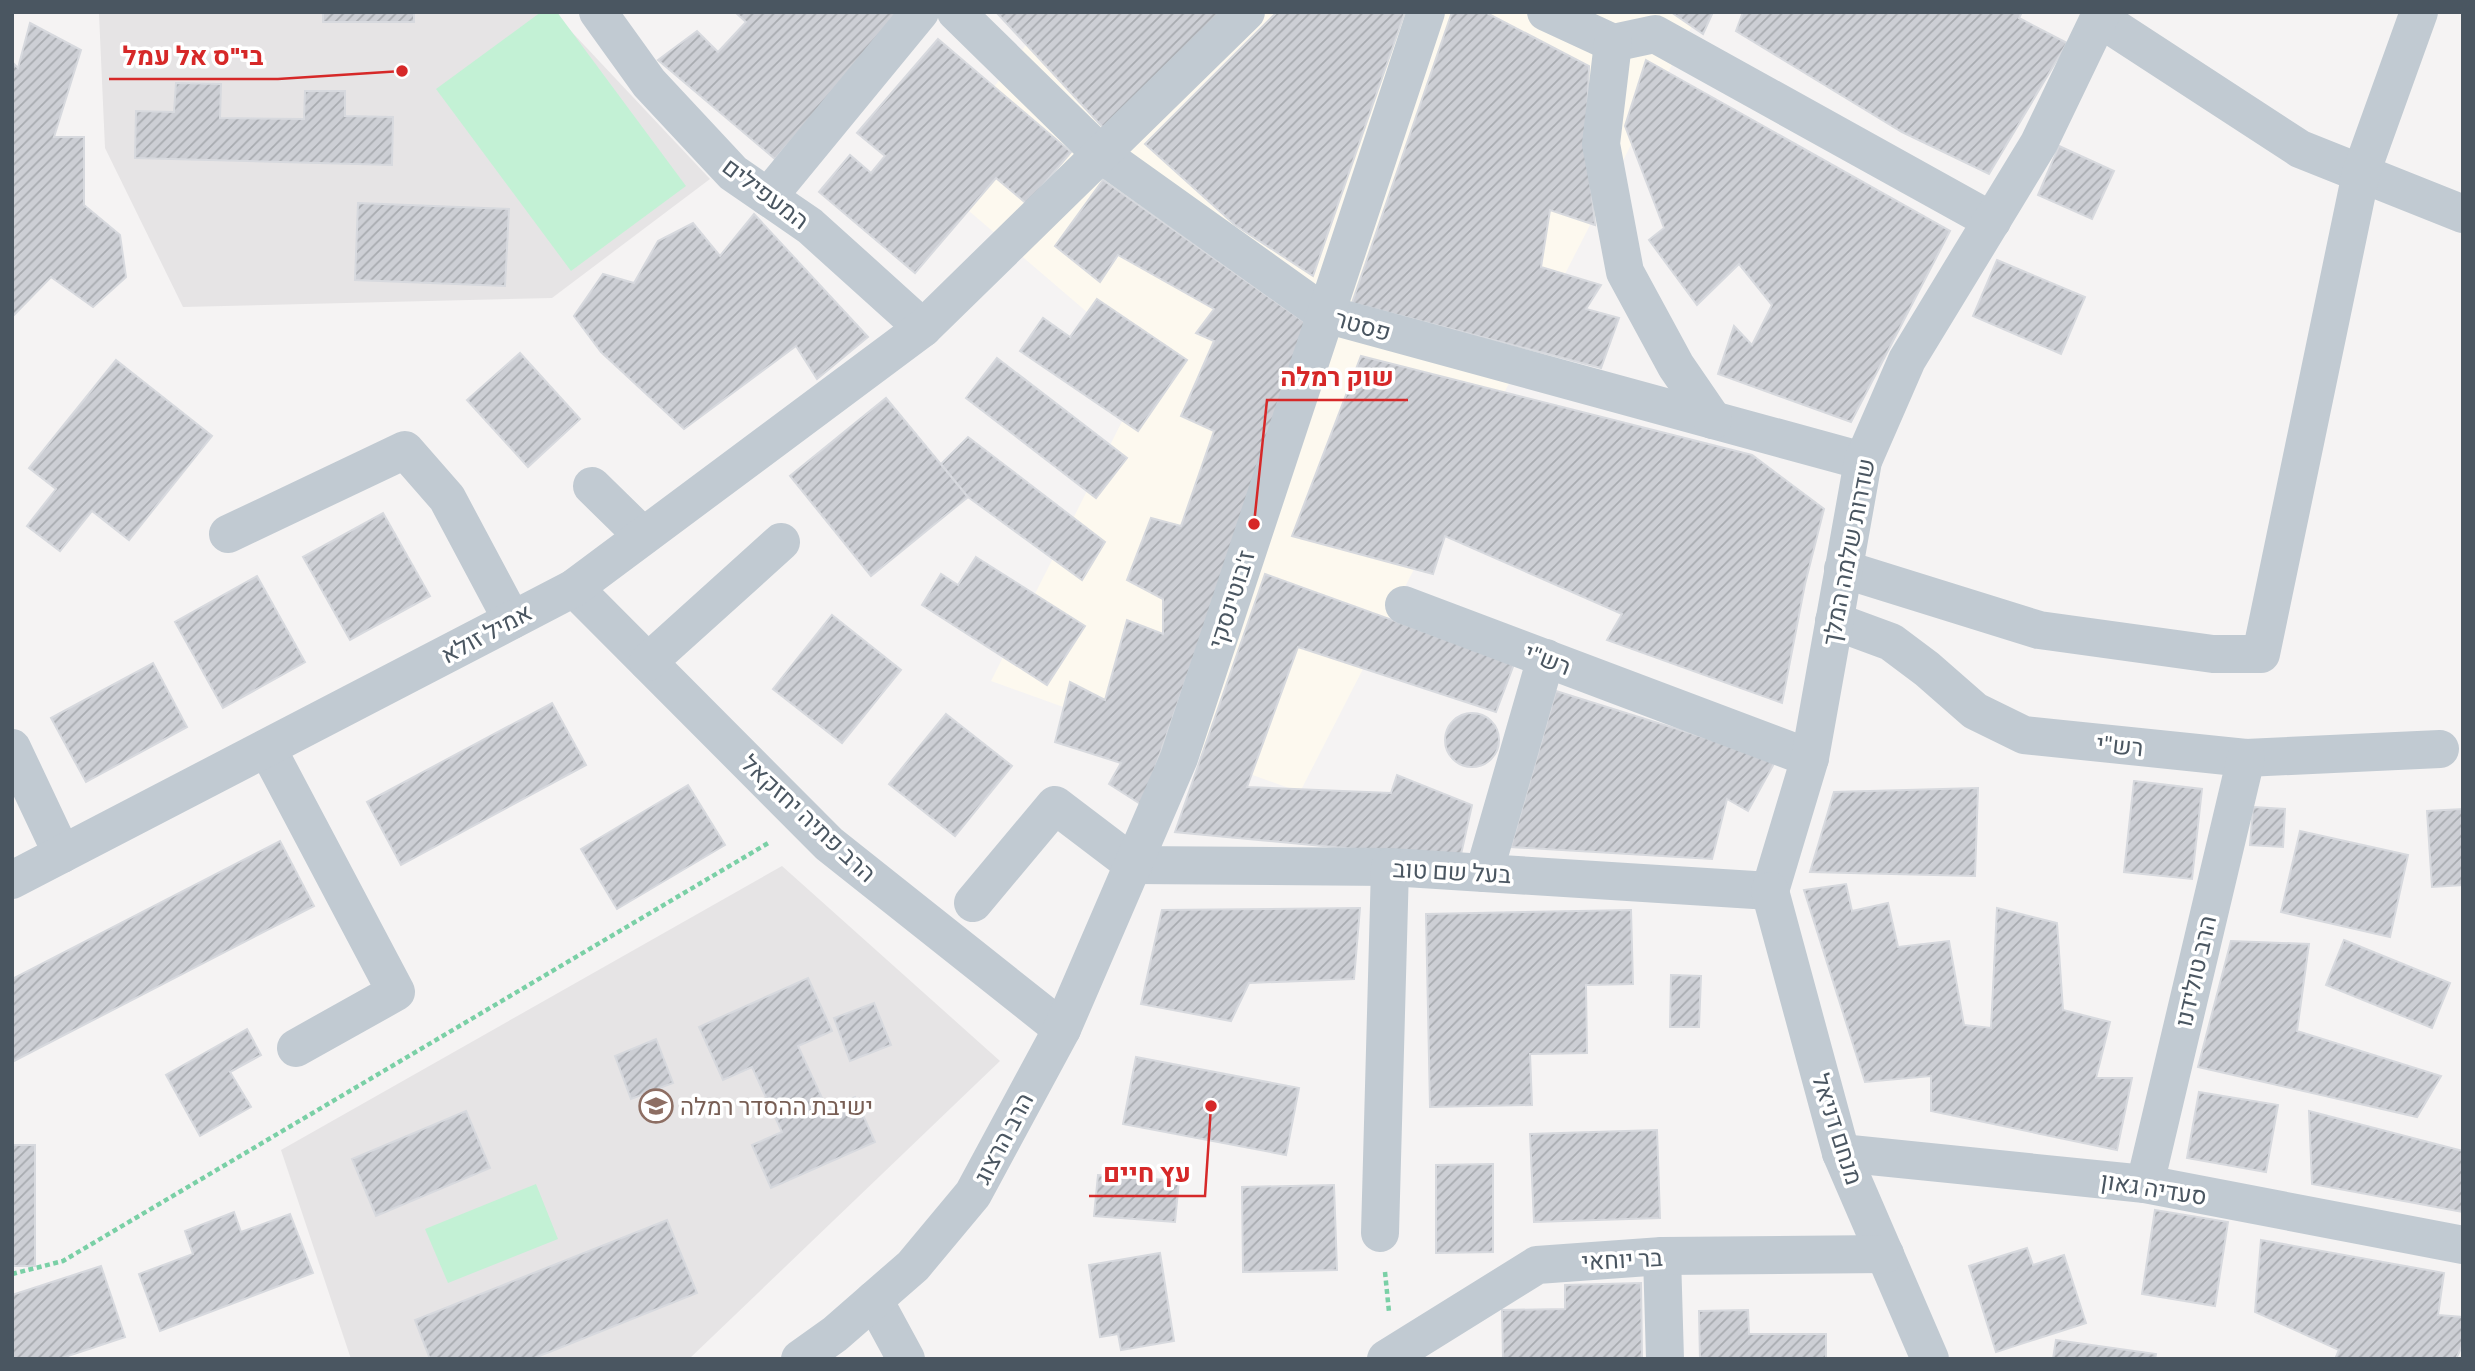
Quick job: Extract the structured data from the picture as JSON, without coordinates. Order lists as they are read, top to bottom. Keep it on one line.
{"streets":{"street":["המעפילים","פסטר","שדרות שלמה המלך","ז'בוטינסקי","אמיל זולא","רש\"י","הרב פתיה יחזקאל","בעל שם טוב","הרב טולידנו","מנחם דניאל","הרב הרצוג","סעדיה גאון","בר יוחאי"]},"crossings":[["המעפילים","אמיל זולא"],["פסטר","שדרות שלמה המלך"],["פסטר","ז'בוטינסקי"],["פסטר","אמיל זולא"],["שדרות שלמה המלך","רש\"י"],["שדרות שלמה המלך","בעל שם טוב"],["שדרות שלמה המלך","מנחם דניאל"],["ז'בוטינסקי","בעל שם טוב"],["ז'בוטינסקי","הרב הרצוג"],["אמיל זולא","הרב פתיה יחזקאל"],["רש\"י","הרב טולידנו"],["הרב פתיה יחזקאל","הרב הרצוג"],["בעל שם טוב","מנחם דניאל"],["בעל שם טוב","הרב הרצוג"],["הרב טולידנו","סעדיה גאון"],["מנחם דניאל","סעדיה גאון"],["מנחם דניאל","בר יוחאי"]],"places":{"other":["בי\"ס אל עמל","שוק רמלה","עץ חיים"],"school or university":["ישיבת ההסדר רמלה"]}}
